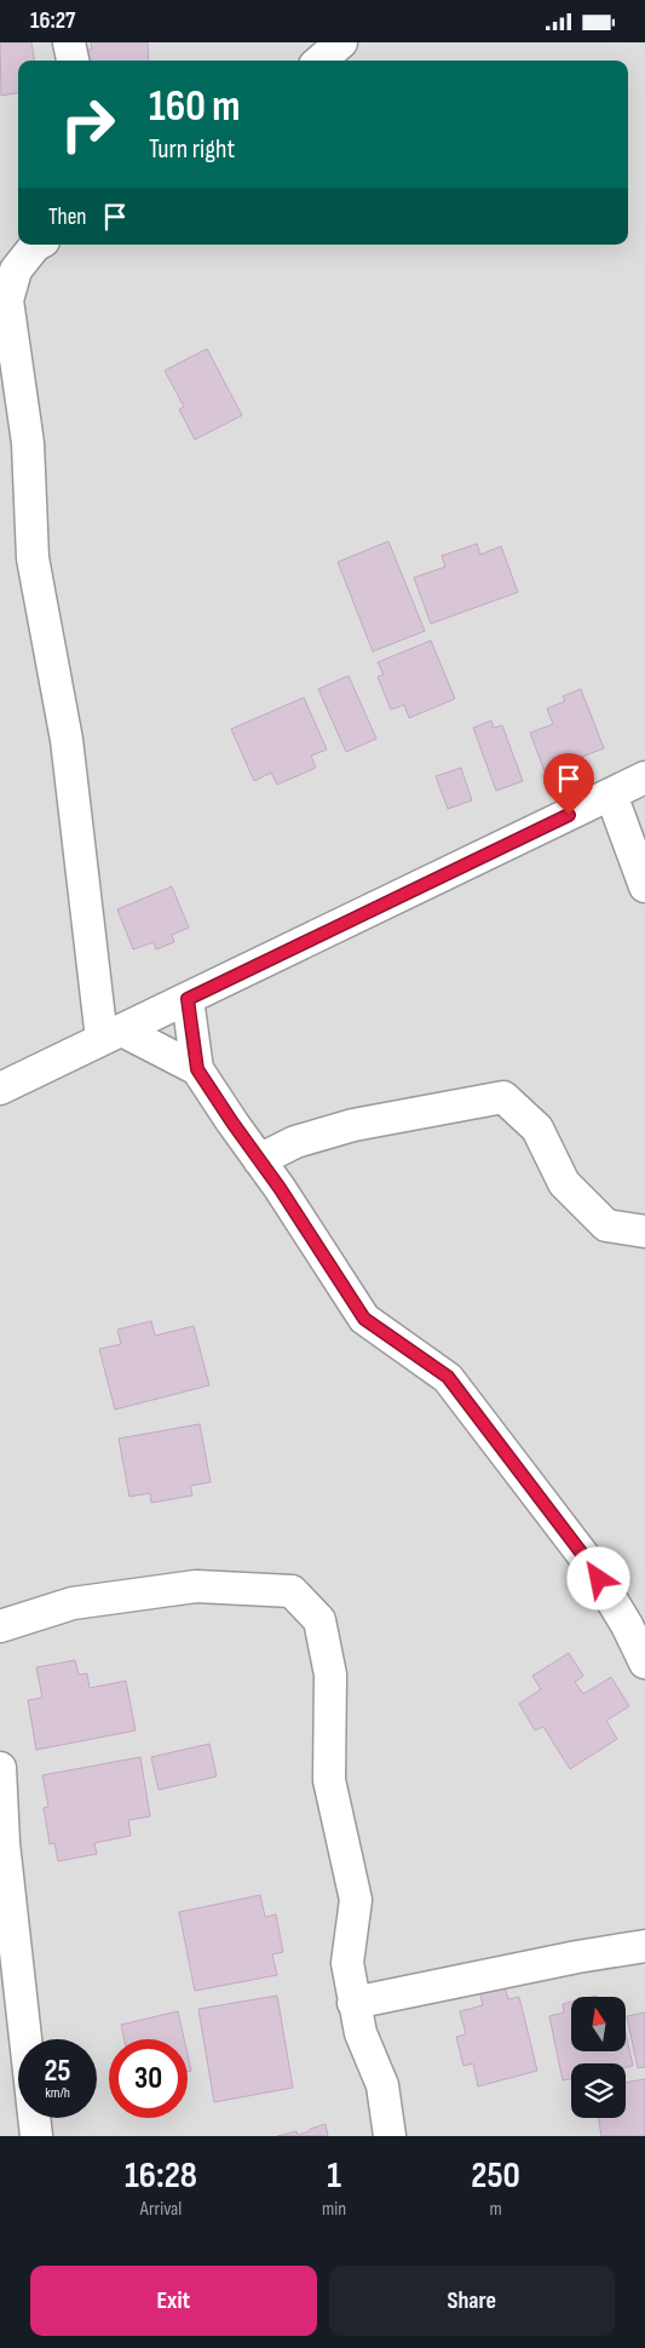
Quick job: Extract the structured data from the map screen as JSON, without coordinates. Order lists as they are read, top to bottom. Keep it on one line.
{"north":"top","page":{"status":"16:27","turn":["160 m","Turn right"],"then":"Then","speed":"25 km/h","limit":"30","eta":["16:28","Arrival","1","min","250","m"],"buttons":["Exit","Share"]}}
